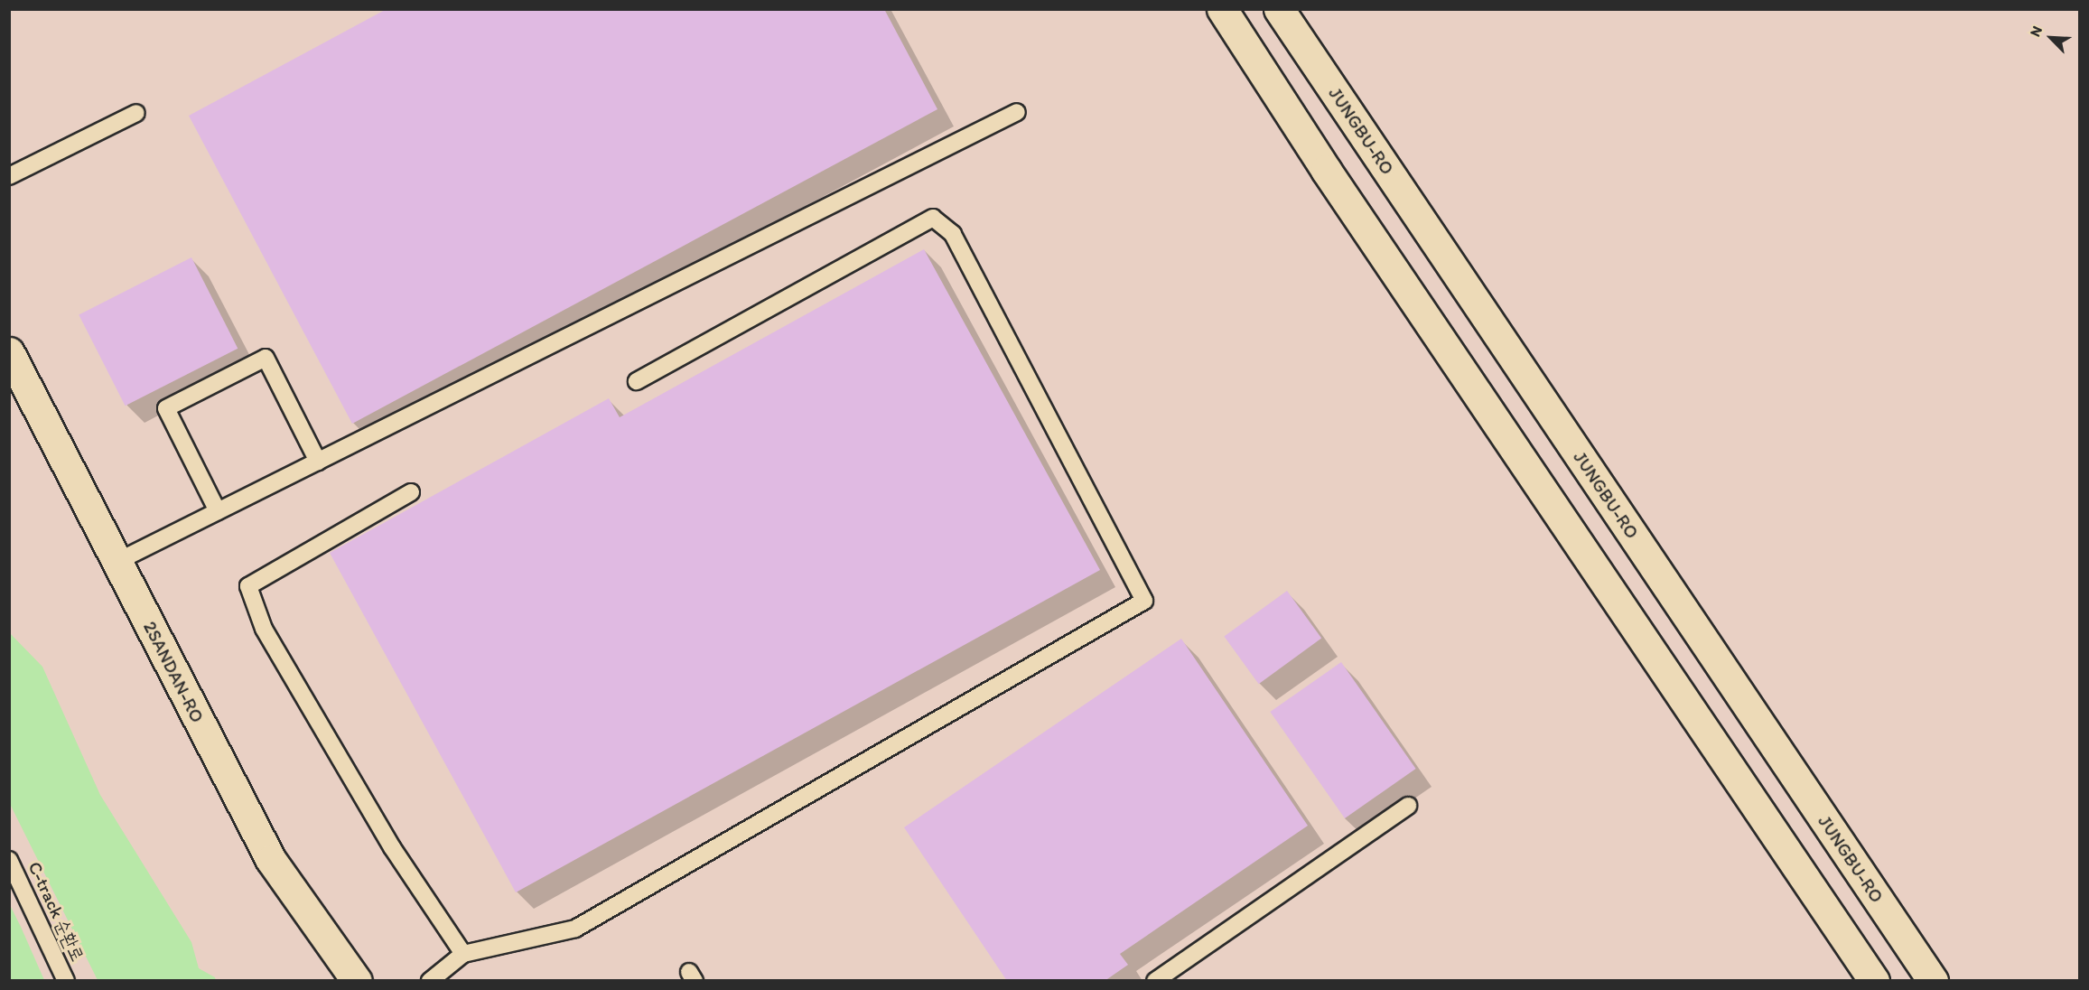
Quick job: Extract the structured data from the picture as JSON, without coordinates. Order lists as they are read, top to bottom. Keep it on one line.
{"streets":{"main road":["JUNGBU-RO","2SANDAN-RO"],"lane":["C-track 순환로"]},"north":"top left"}
